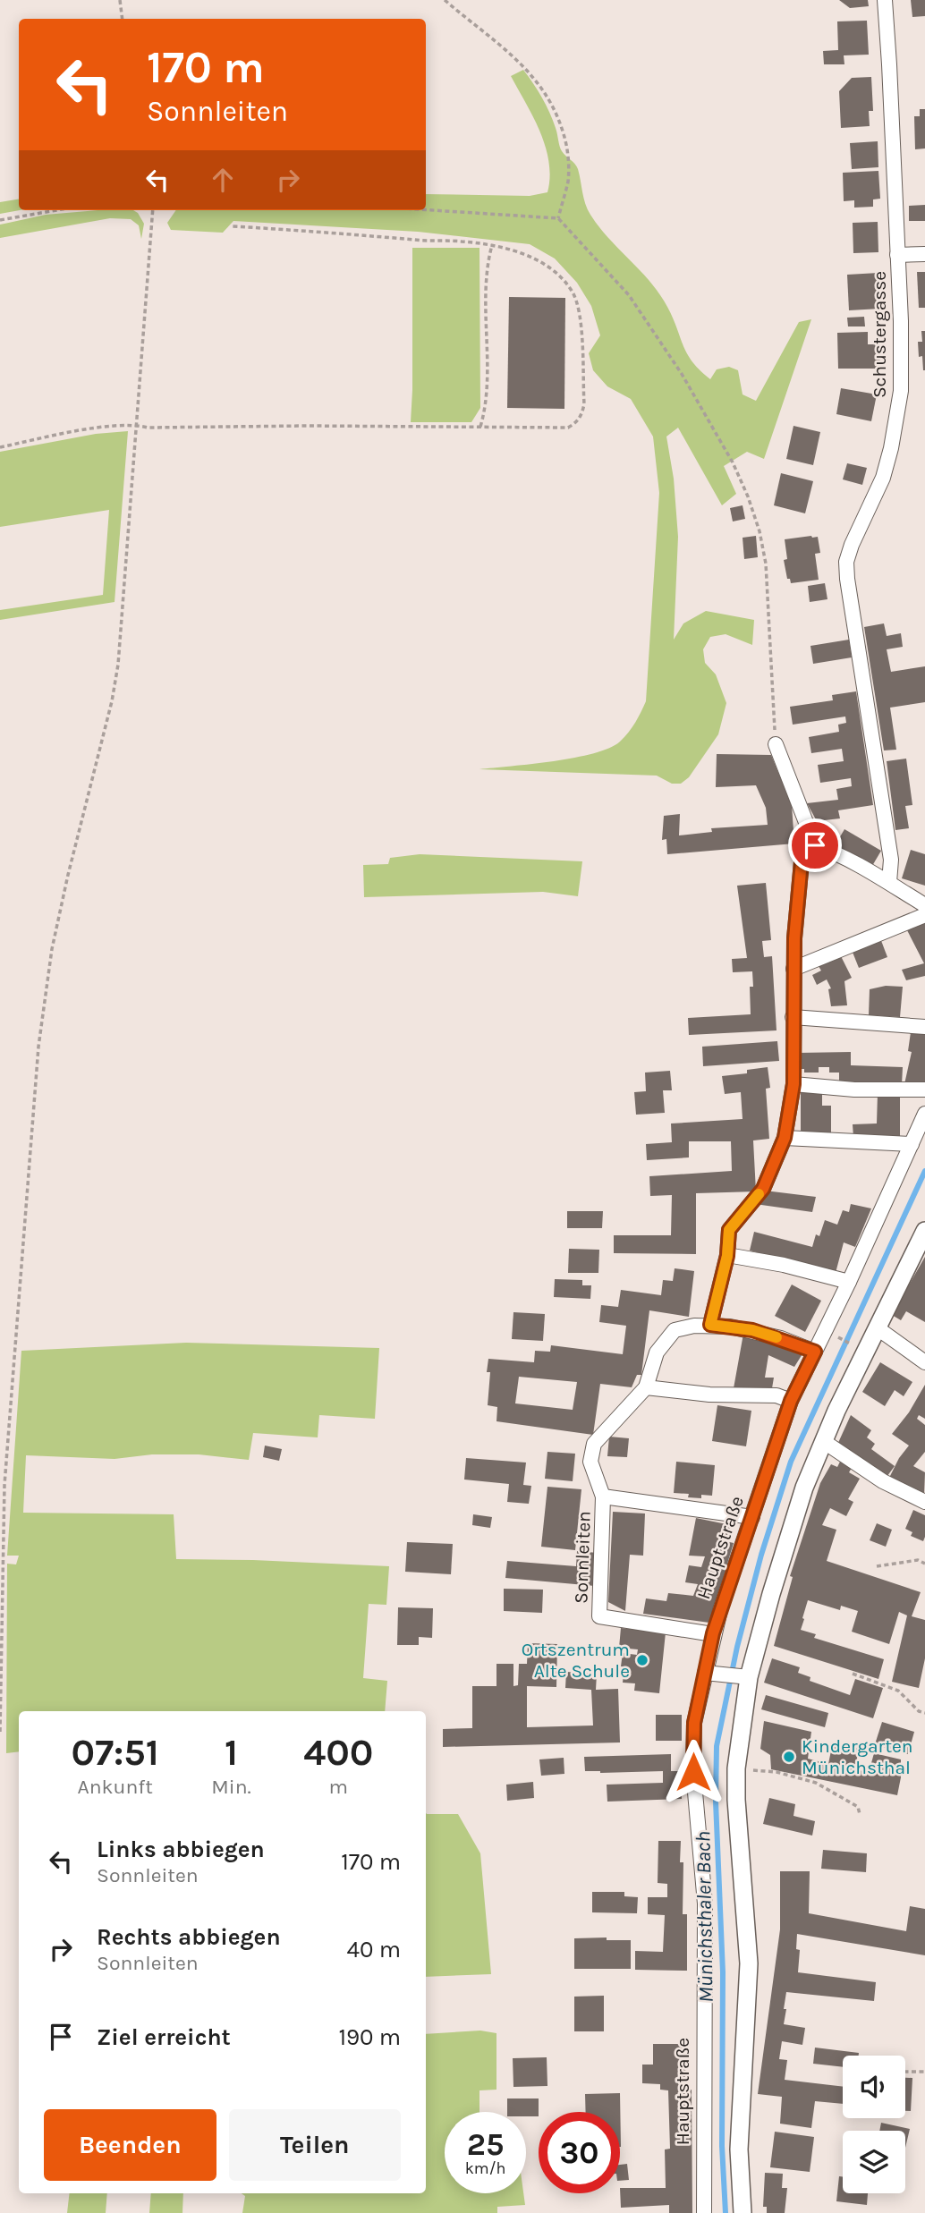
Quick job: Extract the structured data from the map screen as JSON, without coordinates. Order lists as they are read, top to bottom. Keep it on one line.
{"streets":{"street":["Schustergasse","Hauptstraße","Sonnleiten"]},"crossings":[["Hauptstraße","Sonnleiten"]],"water":["Münichsthaler Bach"],"places":["Ortszentrum Alte Schule","Kindergarten Münichsthal"],"page":{"turn":["170 m","Sonnleiten"],"eta":["07:51","Ankunft","1","Min.","400","m"],"list":[{"name":"Links abbiegen","note":"Sonnleiten","value":"170 m"},{"name":"Rechts abbiegen","note":"Sonnleiten","value":"40 m"},{"name":"Ziel erreicht","value":"190 m"}],"buttons":["Beenden","Teilen"],"speed":"25 km/h","limit":"30"}}
